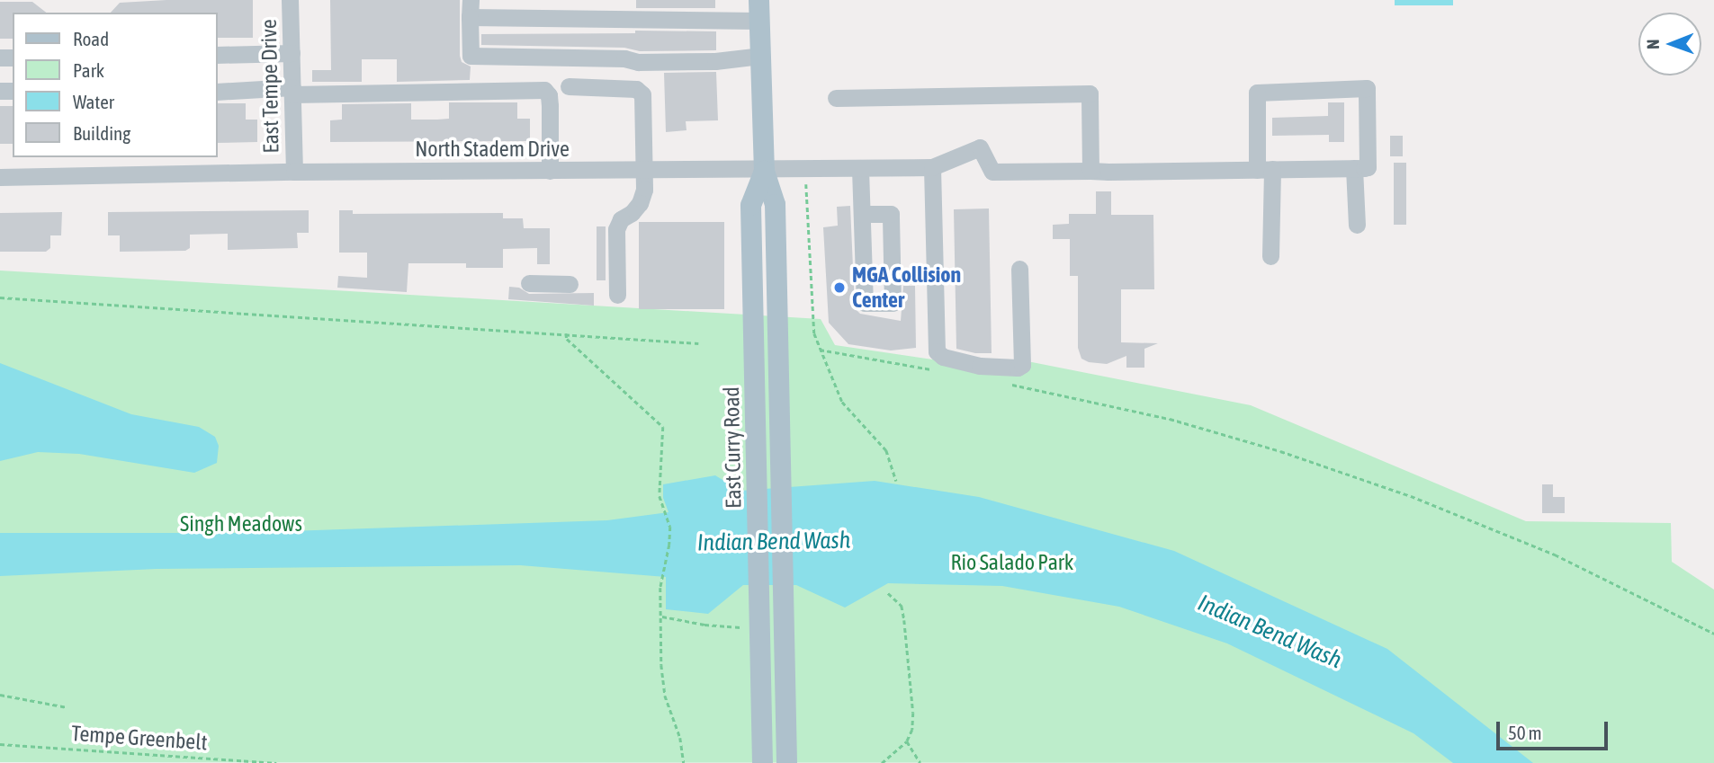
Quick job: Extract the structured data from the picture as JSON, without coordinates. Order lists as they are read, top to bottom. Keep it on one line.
{"streets":{"main road":["East Curry Road"],"street":["East Tempe Drive","North Stadem Drive"],"path":["Tempe Greenbelt"]},"crossings":[["East Tempe Drive","North Stadem Drive"],["North Stadem Drive","East Curry Road"]],"water":["Indian Bend Wash"],"parks":["Singh Meadows","Rio Salado Park"],"places":["MGA Collision Center"],"legend":["Road","Park","Water","Building"],"scale_bar":"50 m","north":"left"}
